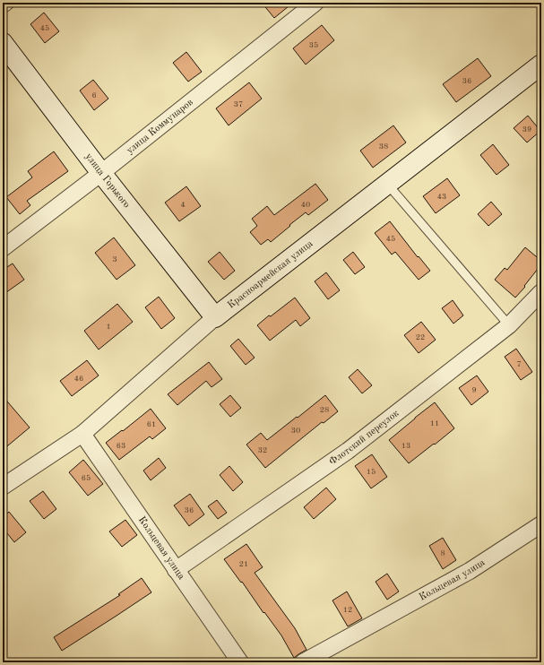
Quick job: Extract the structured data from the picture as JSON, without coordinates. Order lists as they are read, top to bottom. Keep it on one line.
{"streets":{"street":["улица Коммунаров","улица Горького","Красноармейская улица","Флотский переулок","Кольцевая улица"]},"crossings":[["улица Коммунаров","улица Горького"],["улица Горького","Красноармейская улица"],["Красноармейская улица","Кольцевая улица"],["Флотский переулок","Кольцевая улица"]],"house_numbers":["45","35","36","6","37","39","38","43","4","40","45","3","1","22","7","46","9","28","11","61","30","63","13","32","15","65","36","8","21","12"]}
